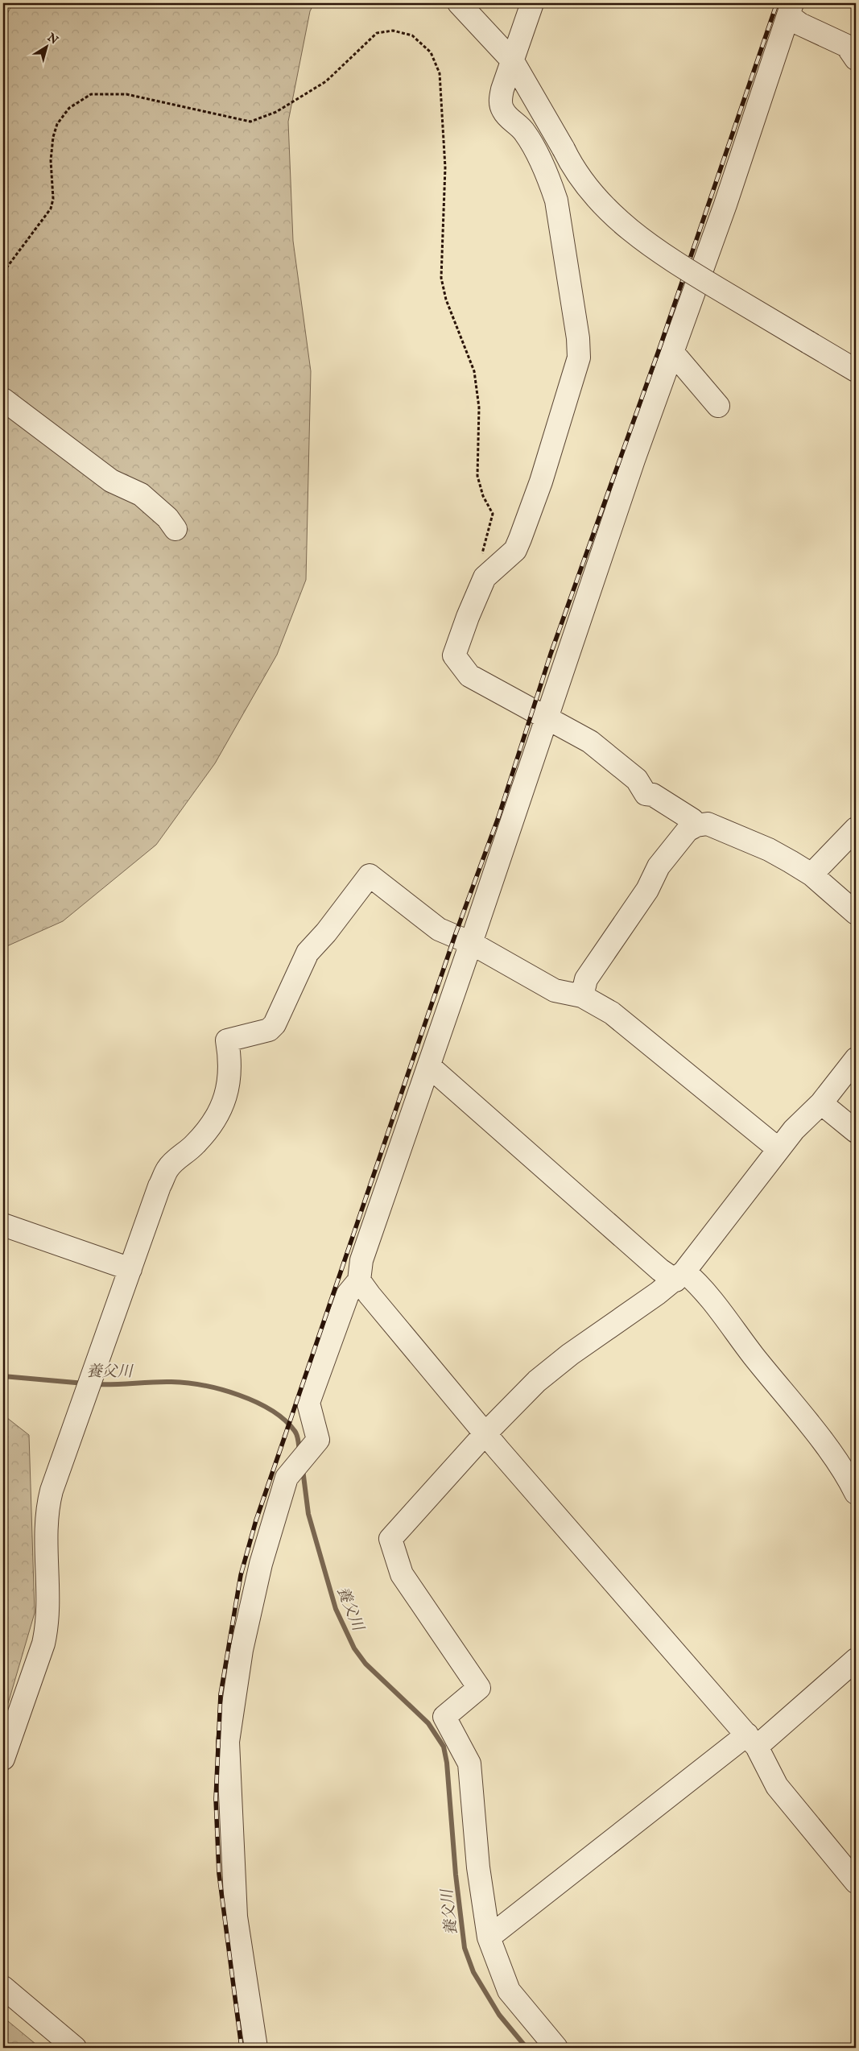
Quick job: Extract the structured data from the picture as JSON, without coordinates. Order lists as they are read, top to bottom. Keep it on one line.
{"water":["養父川"],"north":"top right"}
